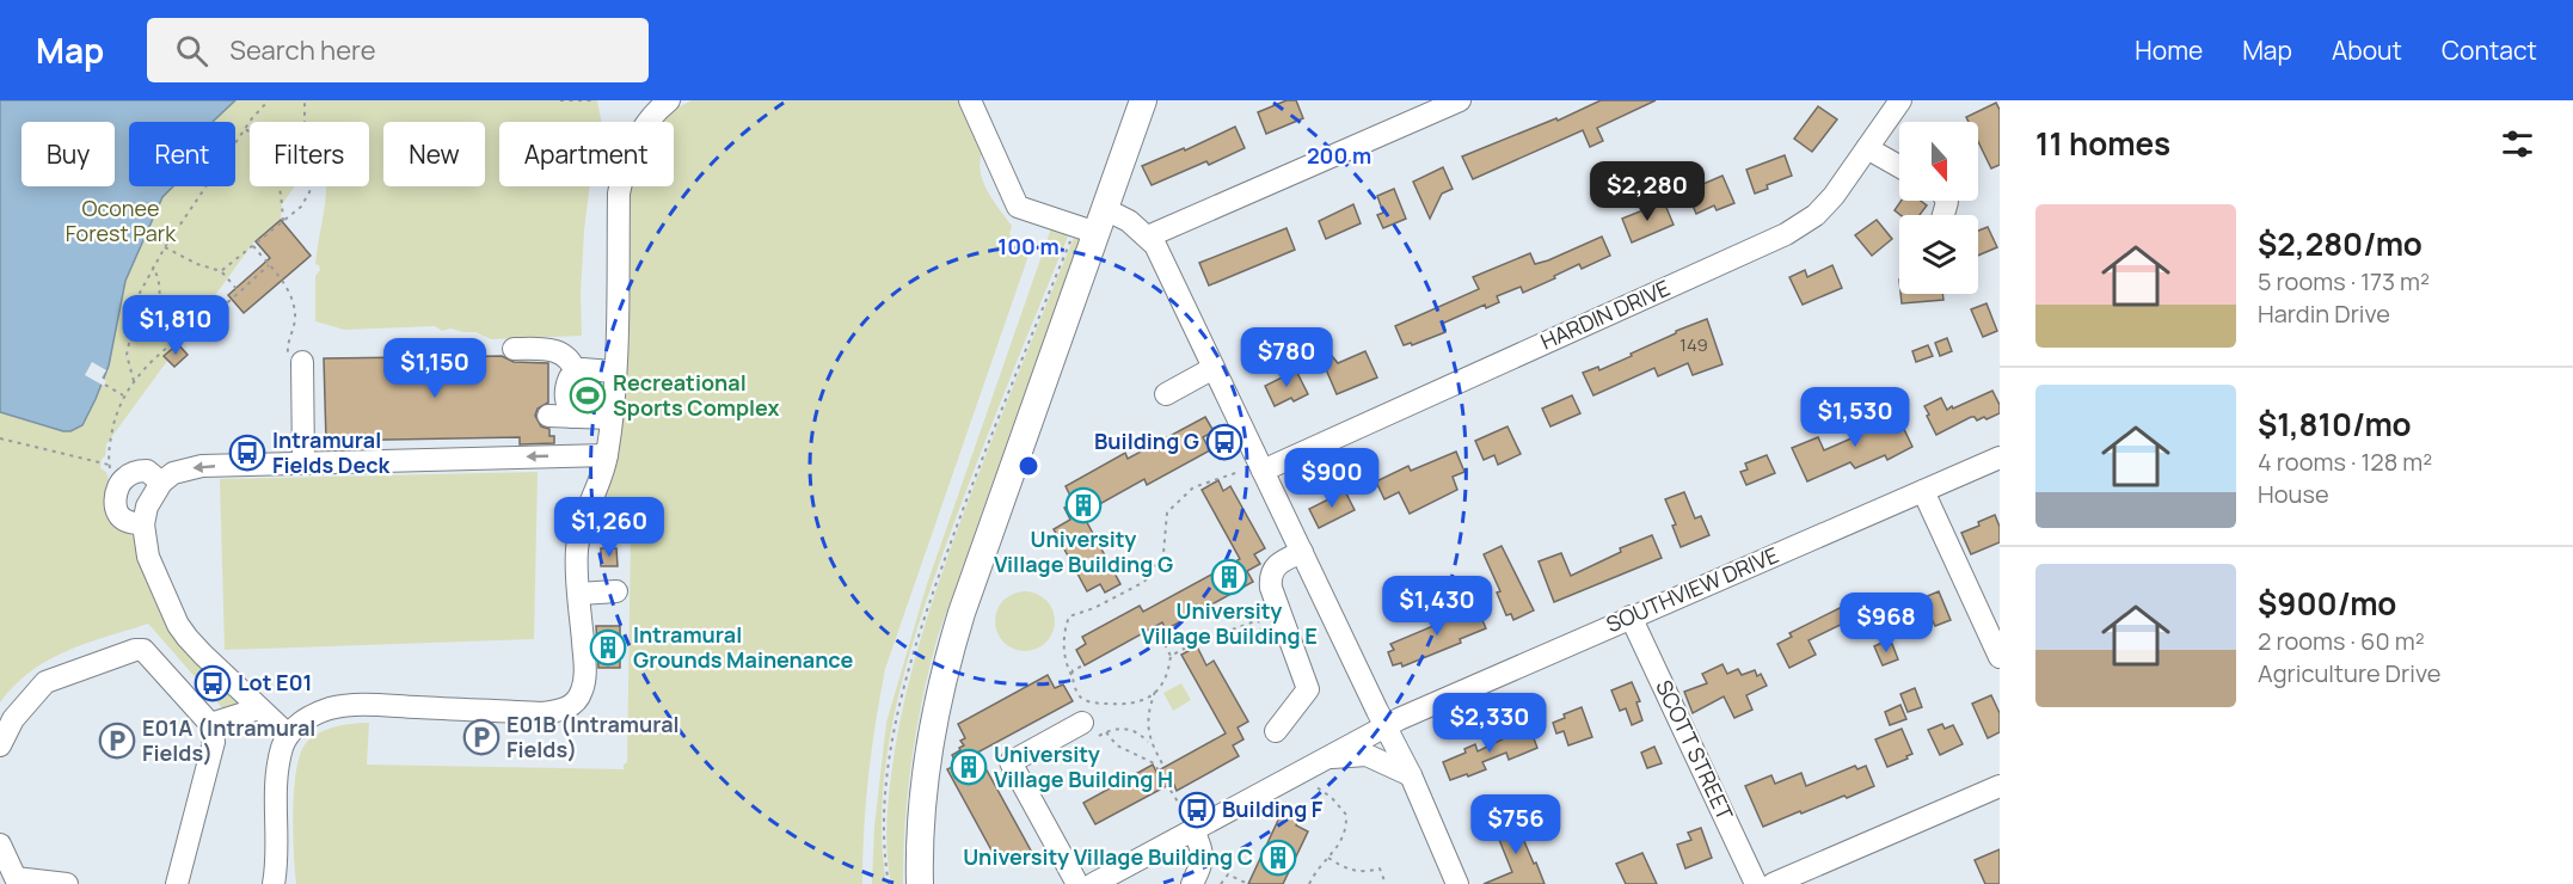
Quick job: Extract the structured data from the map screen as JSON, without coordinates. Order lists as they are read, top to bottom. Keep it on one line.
{"streets":{"street":["HARDIN DRIVE","SOUTHVIEW DRIVE","SCOTT STREET"]},"crossings":[["SOUTHVIEW DRIVE","SCOTT STREET"]],"parks":["Oconee Forest Park"],"places":{"sports":["Recreational Sports Complex"],"bus stop":["Building G","Intramural Fields Deck","Lot E01","Building F"],"building":["University Village Building G","University Village Building E","Intramural Grounds Mainenance","University Village Building H","University Village Building C"],"parking":["E01B (Intramural Fields)","E01A (Intramural Fields)"]},"house_numbers":["149"],"north":"bottom","page":{"header":"Map","search":"Search here","nav":["Home","Map","About","Contact"],"heading":"11 homes","chip":["Buy","Rent","Filters","New","Apartment"],"price":["$2,280","$1,810","$780","$1,150","$1,530","$900","$1,260","$1,430","$968","$2,330","$756"],"list":[{"name":"$2,280/mo","note":"5 rooms · 173 m² · Hardin Drive"},{"name":"$1,810/mo","note":"4 rooms · 128 m² · House"},{"name":"$900/mo","note":"2 rooms · 60 m² · Agriculture Drive"}]},"rings":["200 m","100 m"]}
